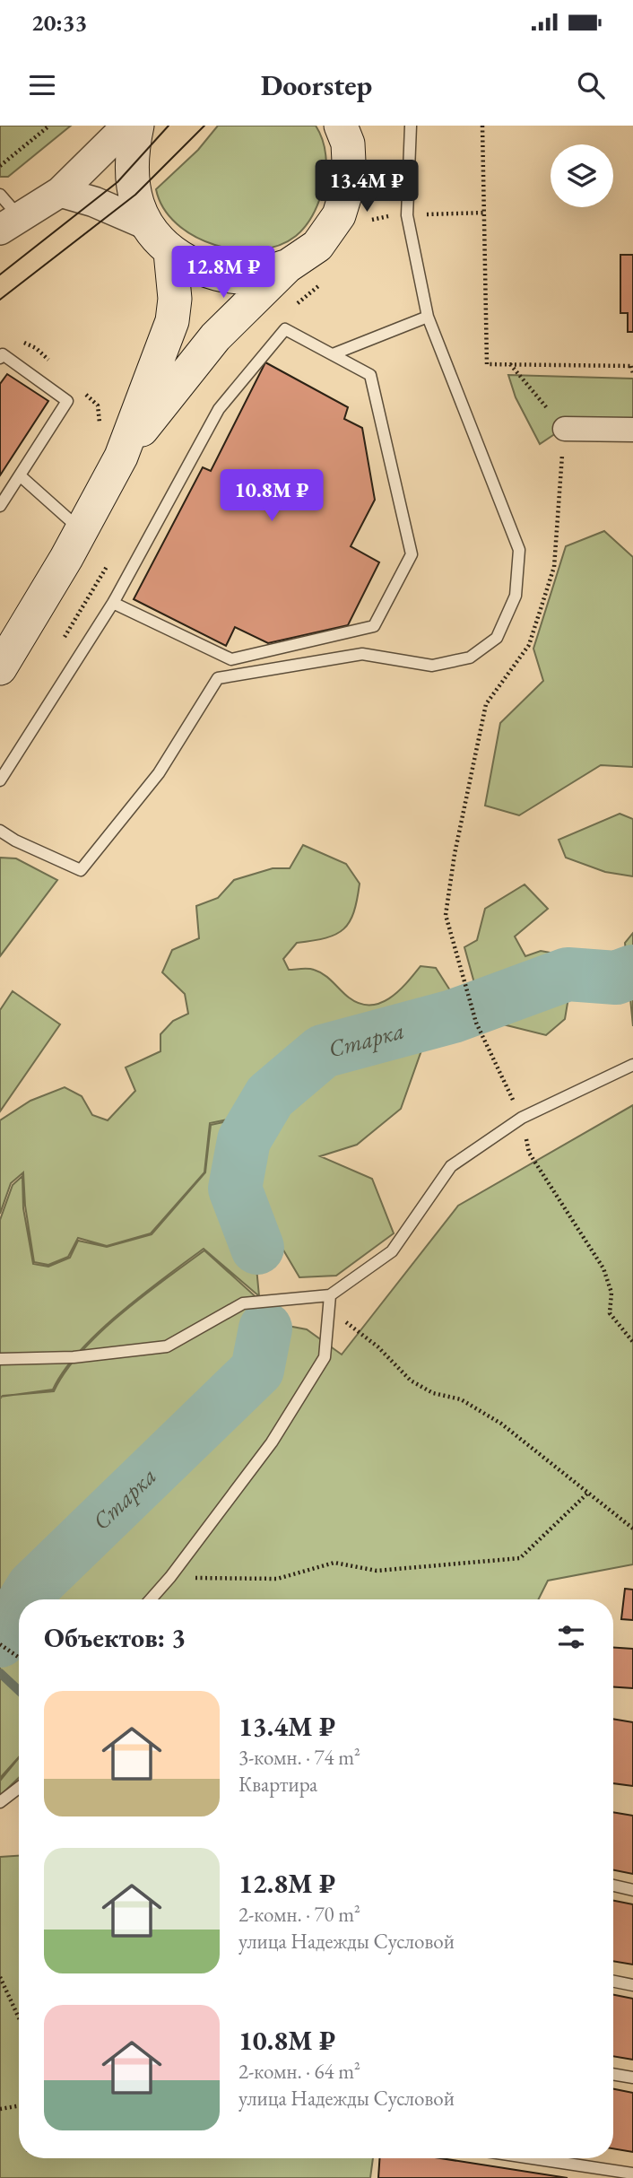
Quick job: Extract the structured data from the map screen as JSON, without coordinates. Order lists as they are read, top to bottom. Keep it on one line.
{"water":["Старка"],"page":{"status":"20:33","header":"Doorstep","price":["13.4M ₽","12.8M ₽","10.8M ₽"],"heading":"Объектов: 3","list":[{"name":"13.4M ₽","note":"3-комн. · 74 m² · Квартира"},{"name":"12.8M ₽","note":"2-комн. · 70 m² · улица Надежды Сусловой"},{"name":"10.8M ₽","note":"2-комн. · 64 m² · улица Надежды Сусловой"}]}}
